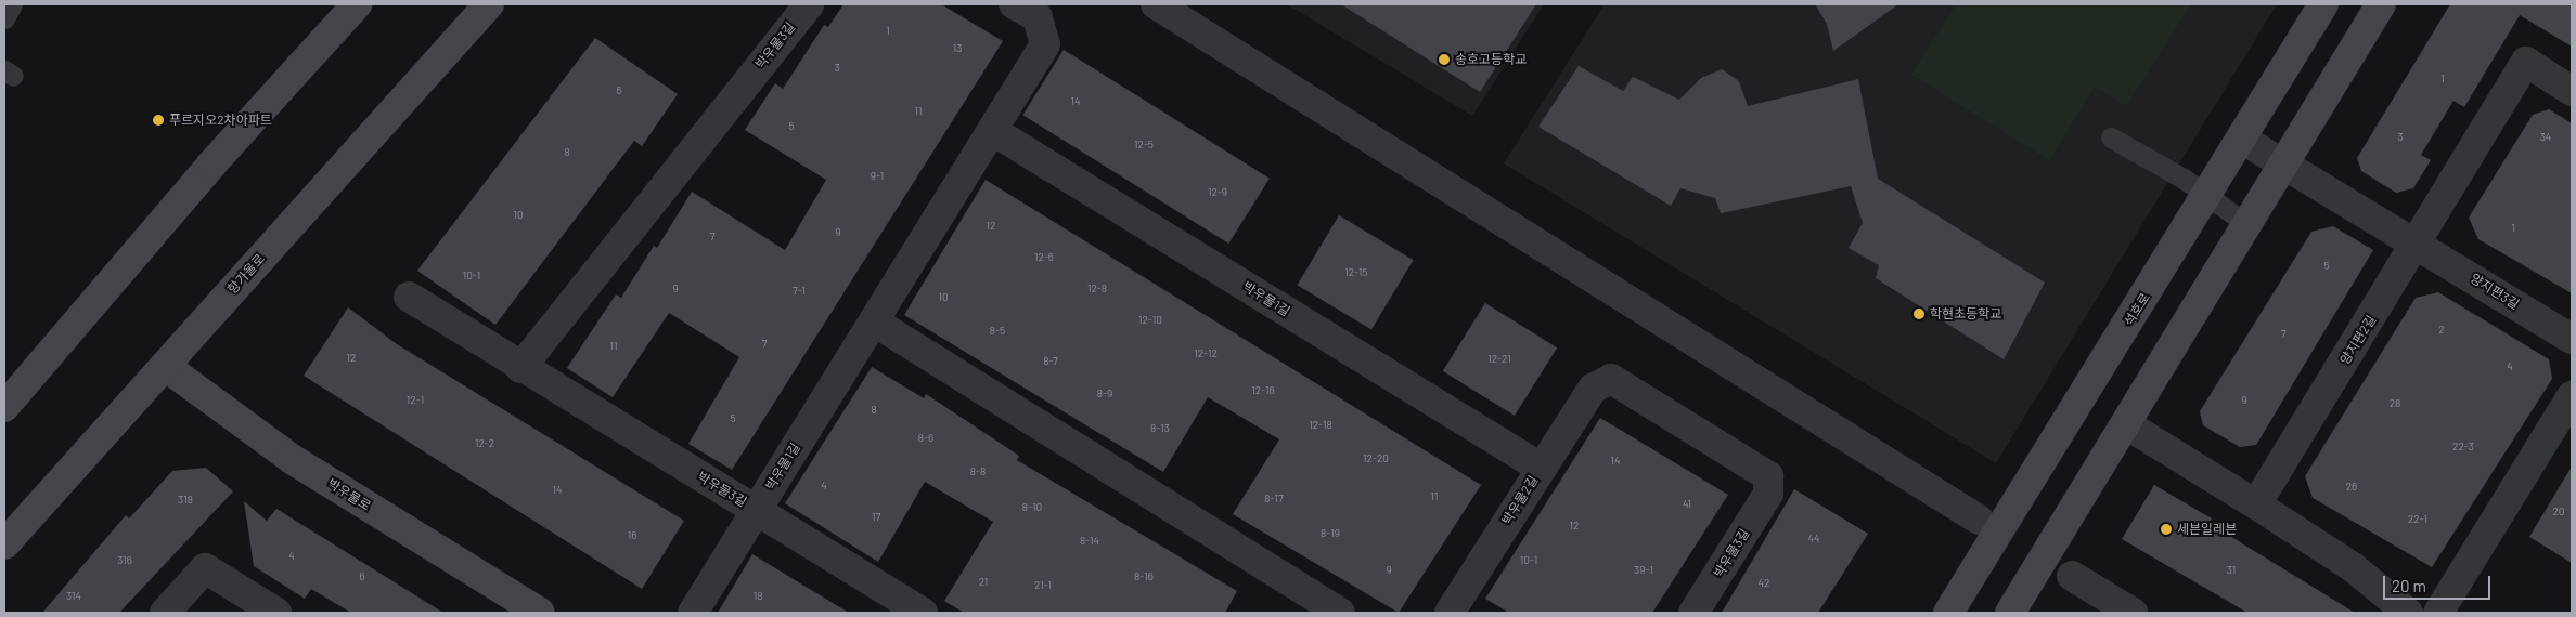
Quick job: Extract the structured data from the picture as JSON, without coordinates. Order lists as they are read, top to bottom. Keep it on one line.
{"streets":{"main road":["항가울로","석호로","박우물로"],"street":["박우물3길","양지편3길","박우물1길","양지편2길","박우물2길"]},"crossings":[["박우물3길","박우물1길"],["박우물3길","박우물2길"],["항가울로","박우물로"],["양지편3길","석호로"],["양지편3길","양지편2길"],["박우물1길","박우물2길"]],"places":["송호고등학교","푸르지오2차아파트","학현초등학교","세븐일레븐"],"house_numbers":["1","13","3","1","6","14","11","5","3","34","12-5","8","9-1","12-9","10","12","1","9","7","12-6","5","12-15","10-1","9","12-8","7-1","10","12-10","2","8-5","7","7","11","12-12","12","12-21","8-7","4","12-16","8-9","12-1","9","28","8","5","12-18","8-13","8-6","12-2","22-3","12-20","14","8-8","4","26","14","11","8-17","318","41","8-10","20","17","22-1","12","8-19","16","44","8-14","4","316","10-1","9","39-1","31","6","8-16","21","42","21-1","314","18"],"scale_bar":"20 m"}
